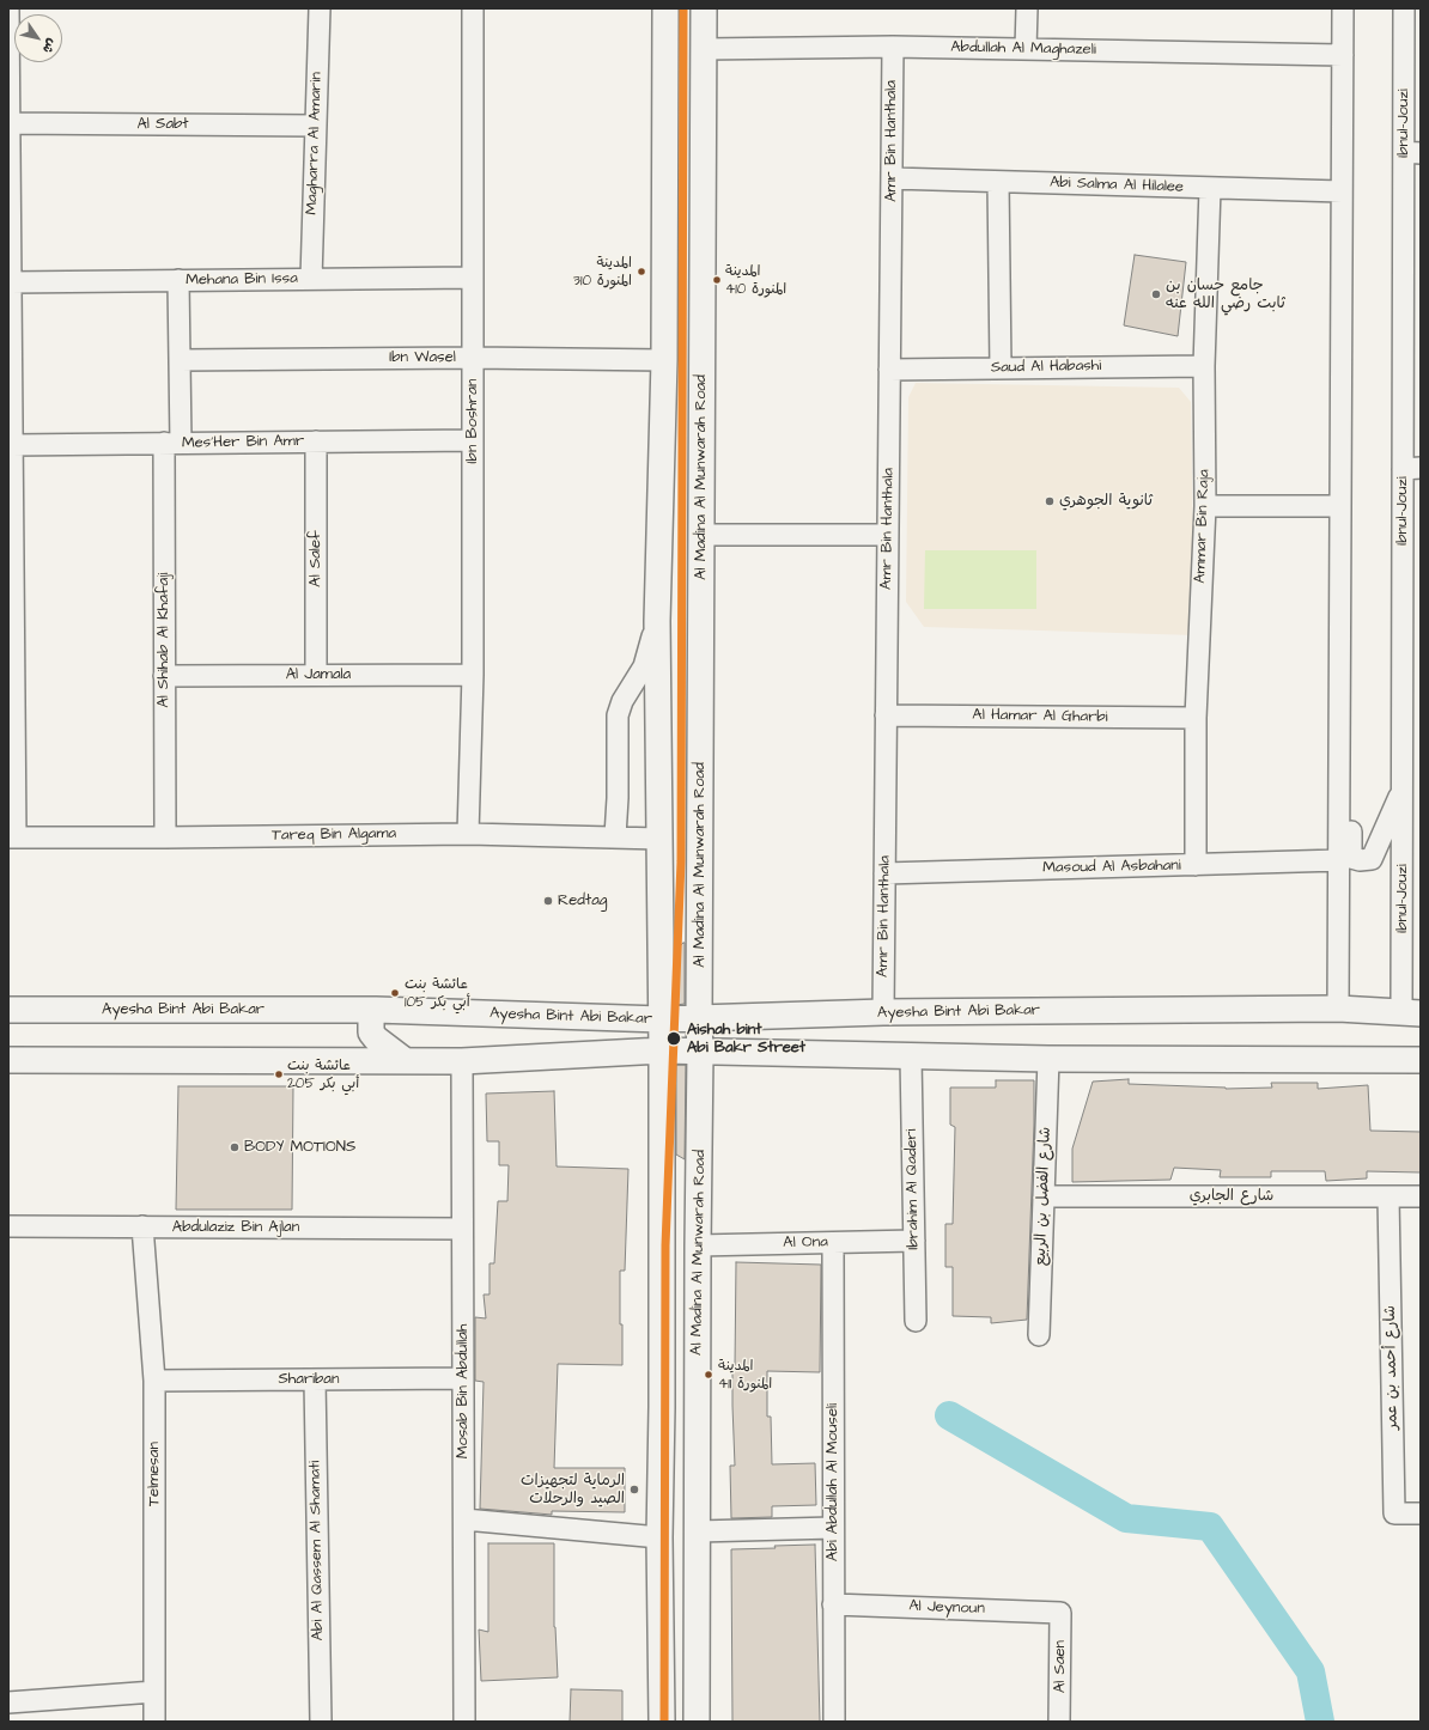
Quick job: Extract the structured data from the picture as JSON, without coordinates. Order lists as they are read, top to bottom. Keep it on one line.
{"streets":{"main road":["Al Madina Al Munwarah Road","Ayesha Bint Abi Bakar"],"street":["Abdullah Al Maghazeli","Ibnul-Jouzi","Al Sabt","Amr Bin Hanthala","Magharra Al Amarin","Abi Salma Al Hilalee","Mehana Bin Issa","Ibn Wasel","Saud Al Habashi","Ibn Boshran","Mes'Her Bin Amr","Ammar Bin Raja","Al Salef","Al Shihab Al Khafaji","Al Jamala","Al Hamar Al Gharbi","Tareq Bin Algama","Masoud Al Asbahani","Ibrahim Al Qaderi","شارع الفضل بن الربيع","شارع الجابري","Abdulaziz Bin Ajlan","Al Ona","شارع أحمد بن عمر","Shariban","Mosab Bin Abdullah","Telmesan","Abi Abdullah Al Mouseli","Abi Al Qassem Al Shamati","Al Jeynoun","Al Saen"]},"crossings":[["Abdullah Al Maghazeli","Amr Bin Hanthala"],["Abdullah Al Maghazeli","Al Madina Al Munwarah Road"],["Ibnul-Jouzi","Ayesha Bint Abi Bakar"],["Al Sabt","Magharra Al Amarin"],["Amr Bin Hanthala","Abi Salma Al Hilalee"],["Amr Bin Hanthala","Saud Al Habashi"],["Amr Bin Hanthala","Al Hamar Al Gharbi"],["Amr Bin Hanthala","Masoud Al Asbahani"],["Amr Bin Hanthala","Ayesha Bint Abi Bakar"],["Magharra Al Amarin","Mehana Bin Issa"],["Abi Salma Al Hilalee","Ammar Bin Raja"],["Mehana Bin Issa","Ibn Boshran"],["Mehana Bin Issa","Al Shihab Al Khafaji"],["Ibn Wasel","Ibn Boshran"],["Ibn Wasel","Al Shihab Al Khafaji"],["Saud Al Habashi","Ammar Bin Raja"],["Ibn Boshran","Mes'Her Bin Amr"],["Ibn Boshran","Al Jamala"],["Ibn Boshran","Tareq Bin Algama"],["Mes'Her Bin Amr","Al Salef"],["Mes'Her Bin Amr","Al Shihab Al Khafaji"],["Al Madina Al Munwarah Road","Ayesha Bint Abi Bakar"],["Al Madina Al Munwarah Road","Al Ona"],["Ammar Bin Raja","Al Hamar Al Gharbi"],["Ammar Bin Raja","Masoud Al Asbahani"],["Al Salef","Al Jamala"],["Al Shihab Al Khafaji","Al Jamala"],["Al Shihab Al Khafaji","Tareq Bin Algama"],["Ayesha Bint Abi Bakar","Ibrahim Al Qaderi"],["Ayesha Bint Abi Bakar","شارع الفضل بن الربيع"],["Ayesha Bint Abi Bakar","Mosab Bin Abdullah"],["Ibrahim Al Qaderi","Al Ona"],["شارع الفضل بن الربيع","شارع الجابري"],["شارع الجابري","شارع أحمد بن عمر"],["Abdulaziz Bin Ajlan","Mosab Bin Abdullah"],["Abdulaziz Bin Ajlan","Telmesan"],["Al Ona","Abi Abdullah Al Mouseli"],["Shariban","Mosab Bin Abdullah"],["Shariban","Telmesan"],["Shariban","Abi Al Qassem Al Shamati"],["Abi Abdullah Al Mouseli","Al Jeynoun"],["Al Jeynoun","Al Saen"]],"places":["المدينة المنورة 310","المدينة المنورة 410","جامع حسان بن ثابت رضي الله عنه","ثانوية الجوهري","Redtag","عائشة بنت أبي بكر 105","Aishah bint Abi Bakr Street","عائشة بنت أبي بكر 205","BODY MOTIONS","المدينة المنورة 411","الرماية لتجهيزات الصيد والرحلات"],"north":"bottom right"}
